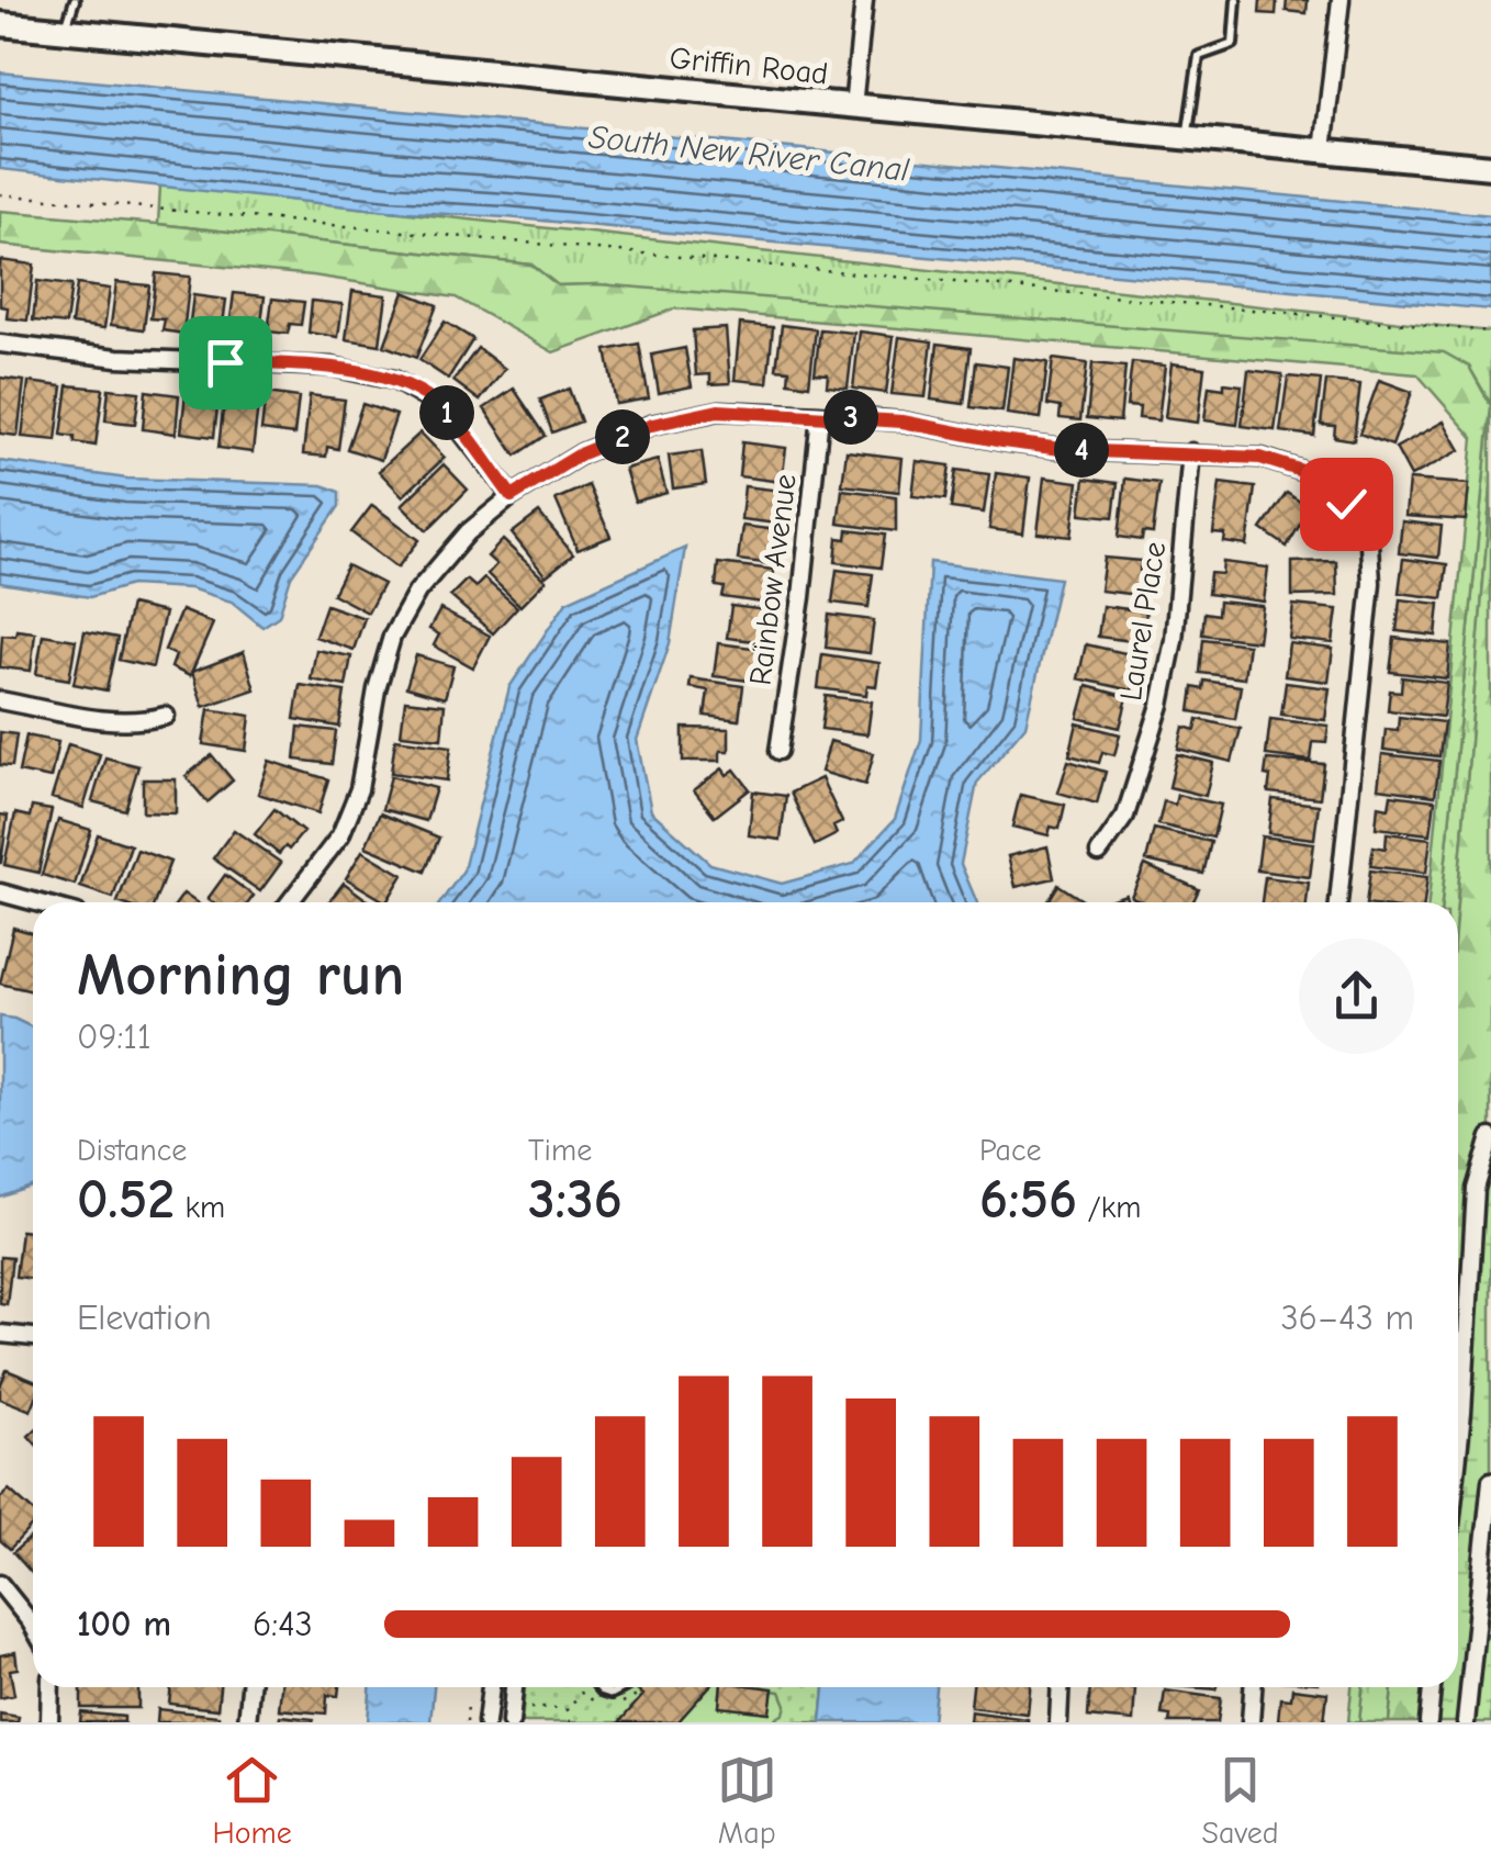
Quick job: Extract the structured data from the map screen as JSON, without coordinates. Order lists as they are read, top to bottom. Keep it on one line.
{"streets":{"main road":["Griffin Road"],"street":["Rainbow Avenue","Laurel Place"]},"water":["South New River Canal"],"page":{"pins":["1","3","2","4"],"heading":["Morning run","09:11"],"stats":[["Distance","0.52 km"],["Time","3:36"],["Pace","6:56 /km"]],"chart":["Elevation","36–43 m"],"list":[{"name":"100 m","note":"6:43"}],"tabs":["Home","Map","Saved"]}}
